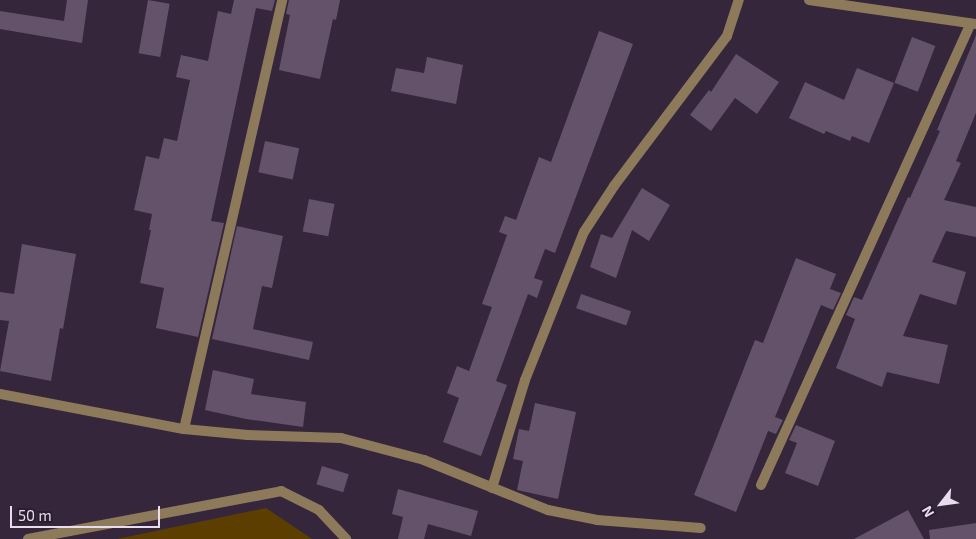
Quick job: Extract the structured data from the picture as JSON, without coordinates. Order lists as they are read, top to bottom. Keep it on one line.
{"scale_bar":"50 m","north":"bottom left"}
